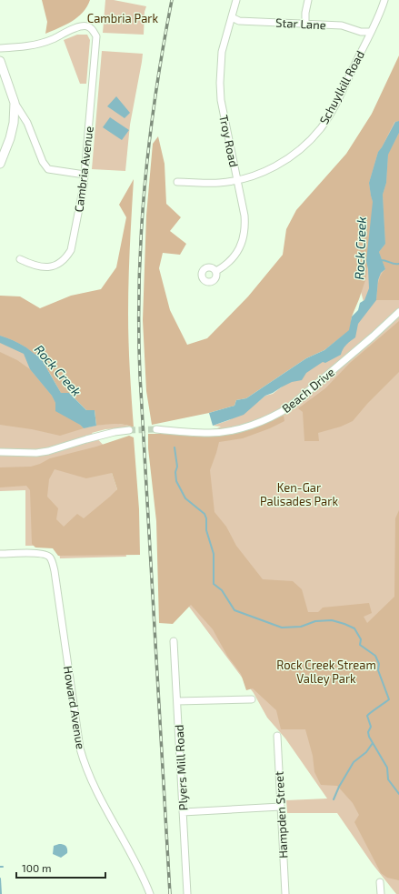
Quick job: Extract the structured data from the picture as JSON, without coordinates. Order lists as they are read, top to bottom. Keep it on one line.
{"streets":{"street":["Star Lane","Schuylkill Road","Troy Road","Cambria Avenue","Beach Drive","Howard Avenue","Plyers Mill Road","Hampden Street"]},"crossings":[["Star Lane","Schuylkill Road"],["Star Lane","Troy Road"],["Schuylkill Road","Troy Road"]],"water":["Rock Creek"],"parks":["Cambria Park","Ken-Gar Palisades Park","Rock Creek Stream Valley Park"],"scale_bar":"100 m"}
